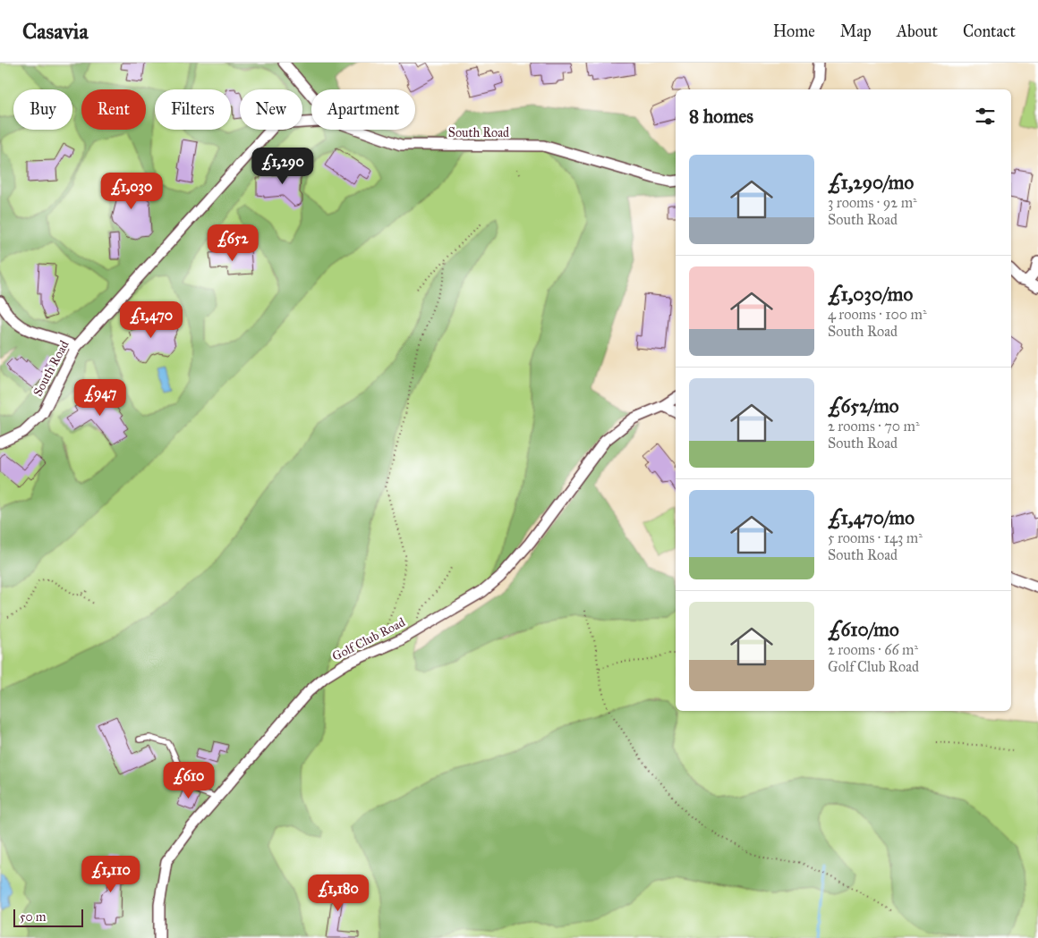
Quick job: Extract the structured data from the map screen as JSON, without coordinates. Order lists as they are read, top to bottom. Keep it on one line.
{"streets":{"street":["South Road","Golf Club Road"]},"scale_bar":"50 m","page":{"header":"Casavia","nav":["Home","Map","About","Contact"],"chip":["Buy","Rent","Filters","New","Apartment"],"heading":"8 homes","list":[{"name":"£1,290/mo","note":"3 rooms · 92 m² · South Road"},{"name":"£1,030/mo","note":"4 rooms · 100 m² · South Road"},{"name":"£652/mo","note":"2 rooms · 70 m² · South Road"},{"name":"£1,470/mo","note":"5 rooms · 143 m² · South Road"},{"name":"£610/mo","note":"2 rooms · 66 m² · Golf Club Road"}],"price":["£1,290","£1,030","£652","£1,470","£947","£610","£1,110","£1,180"],"scale":"50 m"}}
